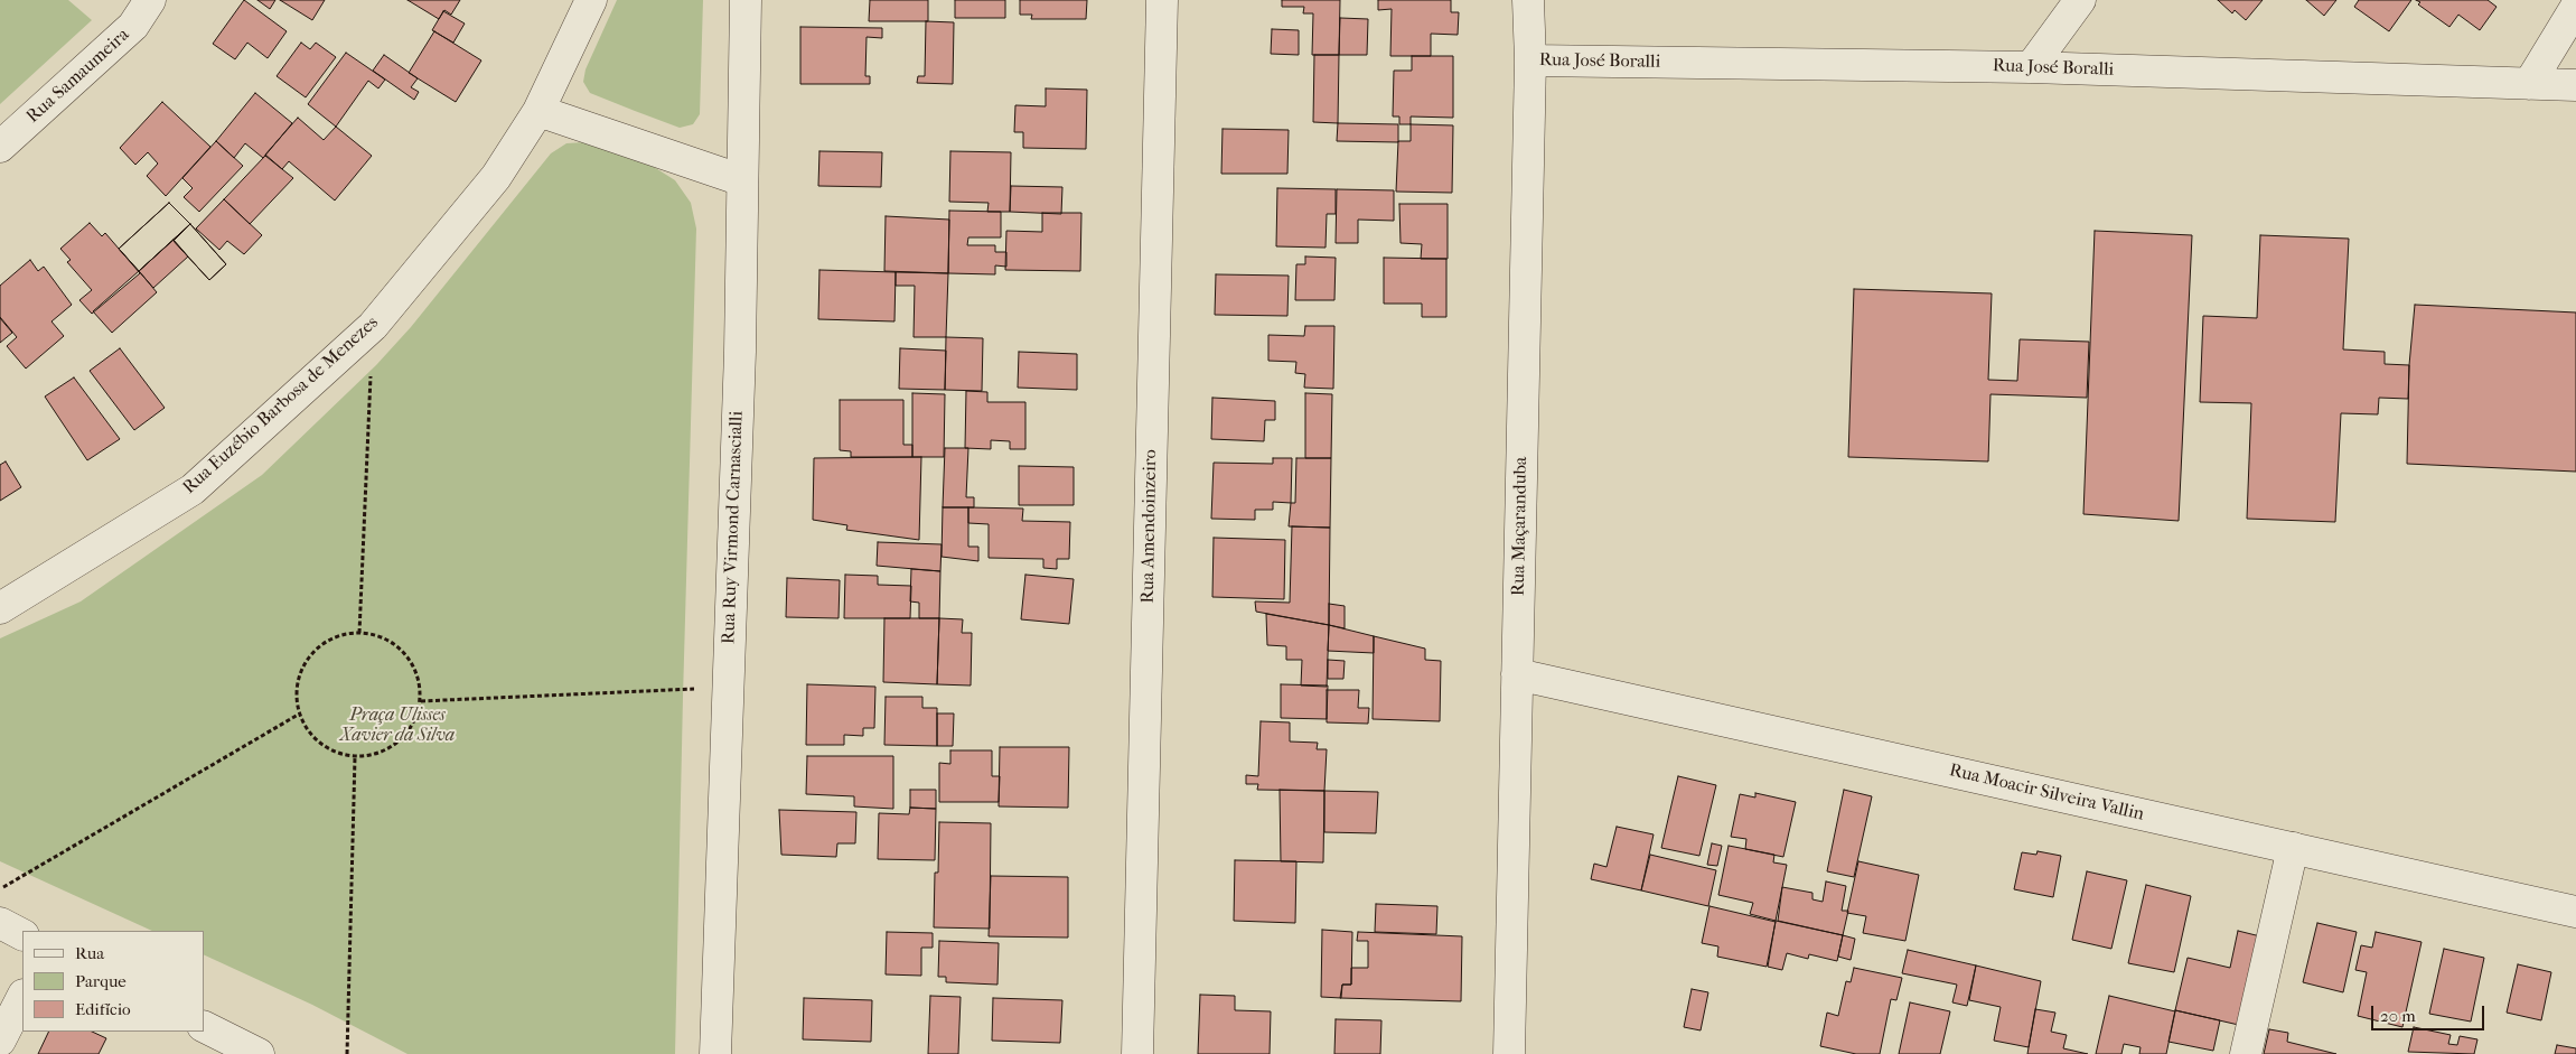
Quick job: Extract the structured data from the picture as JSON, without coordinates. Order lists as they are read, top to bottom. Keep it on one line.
{"streets":{"street":["Rua José Boralli","Rua Samaumeira","Rua Euzébio Barbosa de Menezes","Rua Amendoinzeiro","Rua Maçaranduba","Rua Ruy Virmond Carnascialli","Rua Moacir Silveira Vallin"]},"crossings":[["Rua José Boralli","Rua Maçaranduba"],["Rua Maçaranduba","Rua Moacir Silveira Vallin"]],"parks":["Praça Ulisses Xavier da Silva"],"legend":["Rua","Parque","Edifício"],"scale_bar":"20 m"}
